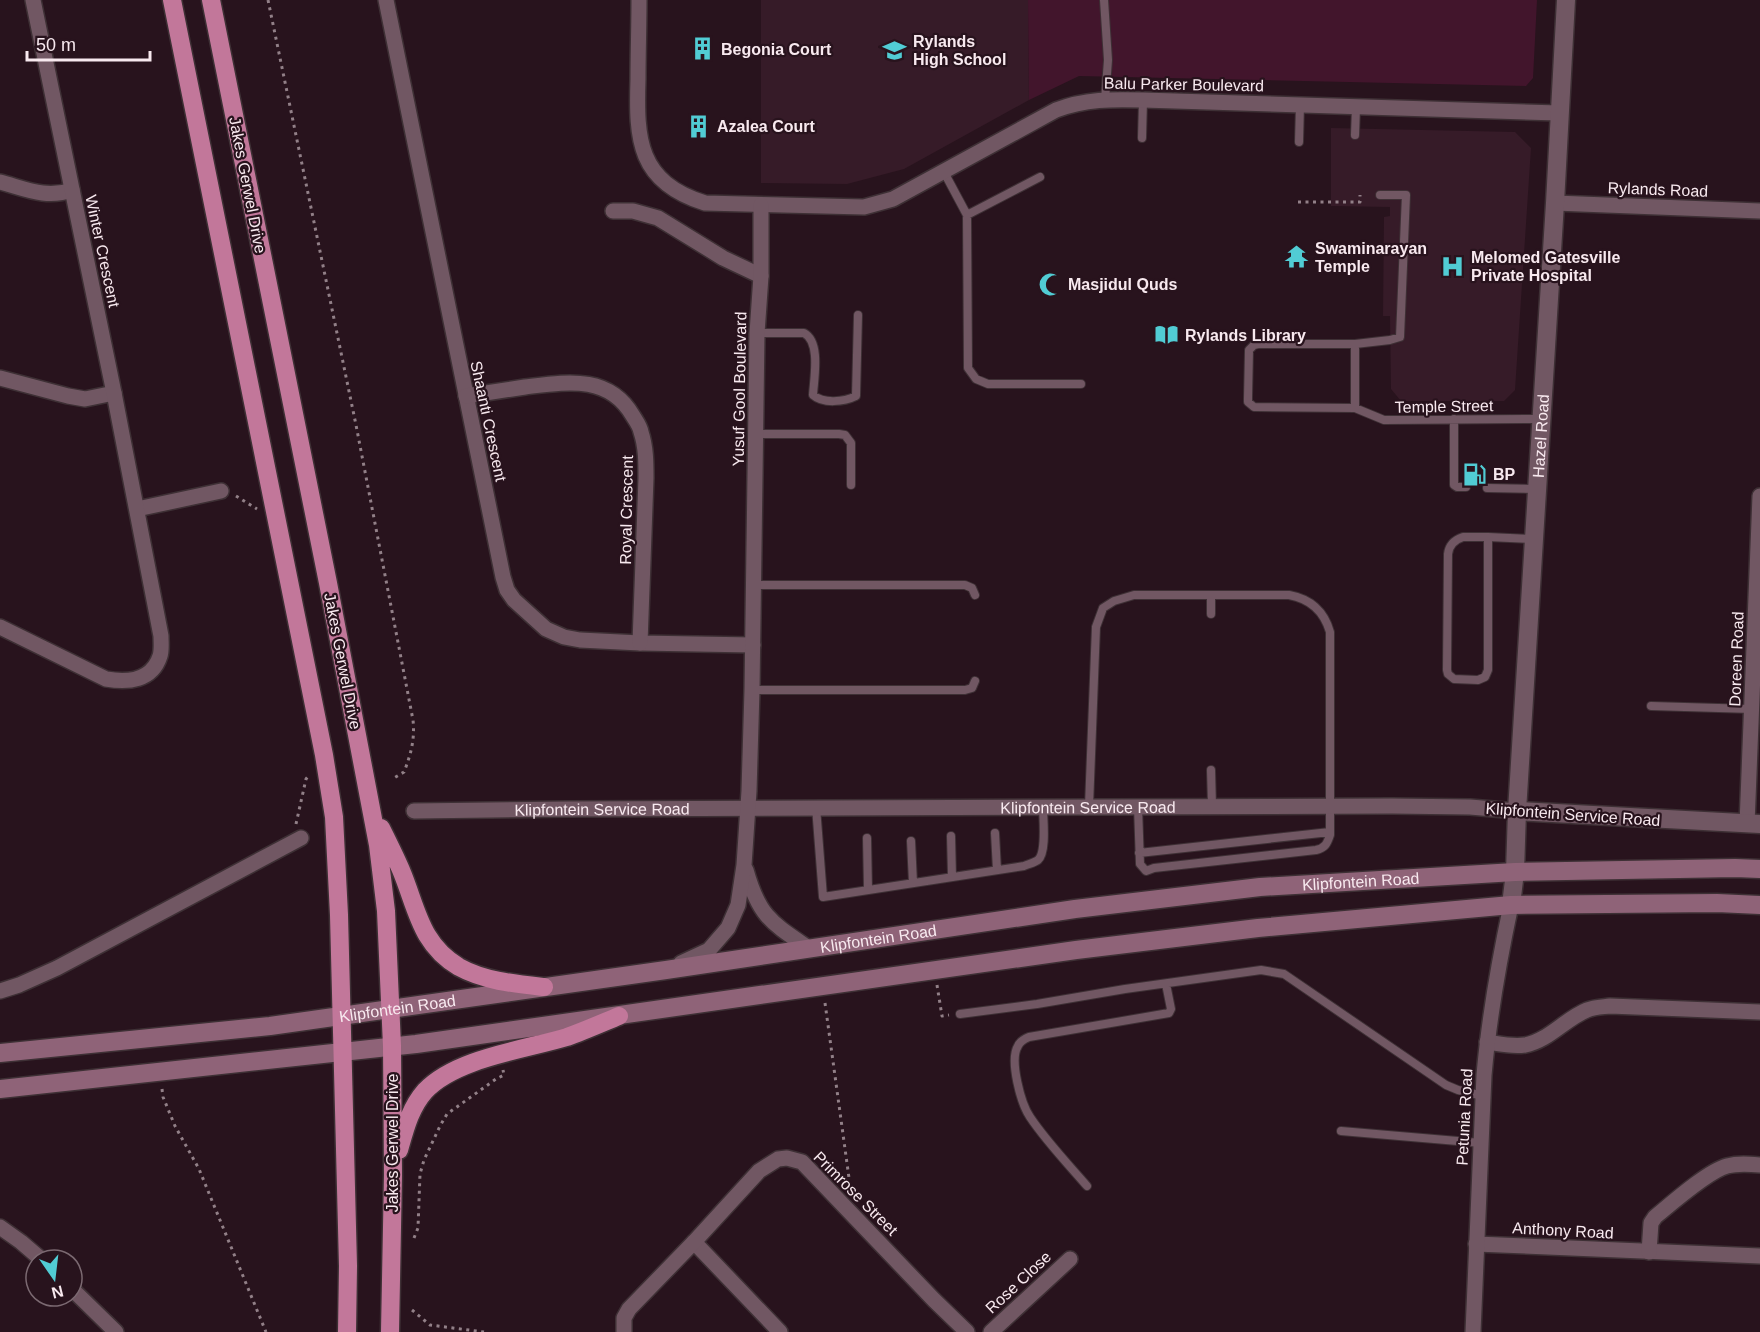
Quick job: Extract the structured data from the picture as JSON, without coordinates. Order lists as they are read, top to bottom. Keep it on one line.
{"streets":{"highway":["Jakes Gerwel Drive"],"main road":["Klipfontein Road"],"street":["Balu Parker Boulevard","Rylands Road","Winter Crescent","Yusuf Gool Boulevard","Shaanti Crescent","Hazel Road","Royal Crescent","Doreen Road","Klipfontein Service Road","Petunia Road","Primrose Street","Anthony Road","Rose Close"],"lane":["Temple Street"]},"crossings":[["Balu Parker Boulevard","Yusuf Gool Boulevard"],["Balu Parker Boulevard","Hazel Road"],["Jakes Gerwel Drive","Klipfontein Road"],["Rylands Road","Hazel Road"],["Yusuf Gool Boulevard","Shaanti Crescent"],["Yusuf Gool Boulevard","Klipfontein Service Road"],["Yusuf Gool Boulevard","Klipfontein Road"],["Temple Street","Hazel Road"],["Shaanti Crescent","Royal Crescent"],["Hazel Road","Klipfontein Service Road"],["Hazel Road","Klipfontein Road"],["Hazel Road","Petunia Road"],["Doreen Road","Klipfontein Service Road"],["Petunia Road","Anthony Road"]],"places":{"building":["Begonia Court","Azalea Court"],"school or university":["Rylands High School"],"temple":["Swaminarayan Temple"],"hospital":["Melomed Gatesville Private Hospital"],"mosque":["Masjidul Quds"],"library":["Rylands Library"],"fuel station":["BP"]},"scale_bar":"50 m","north":"bottom"}
